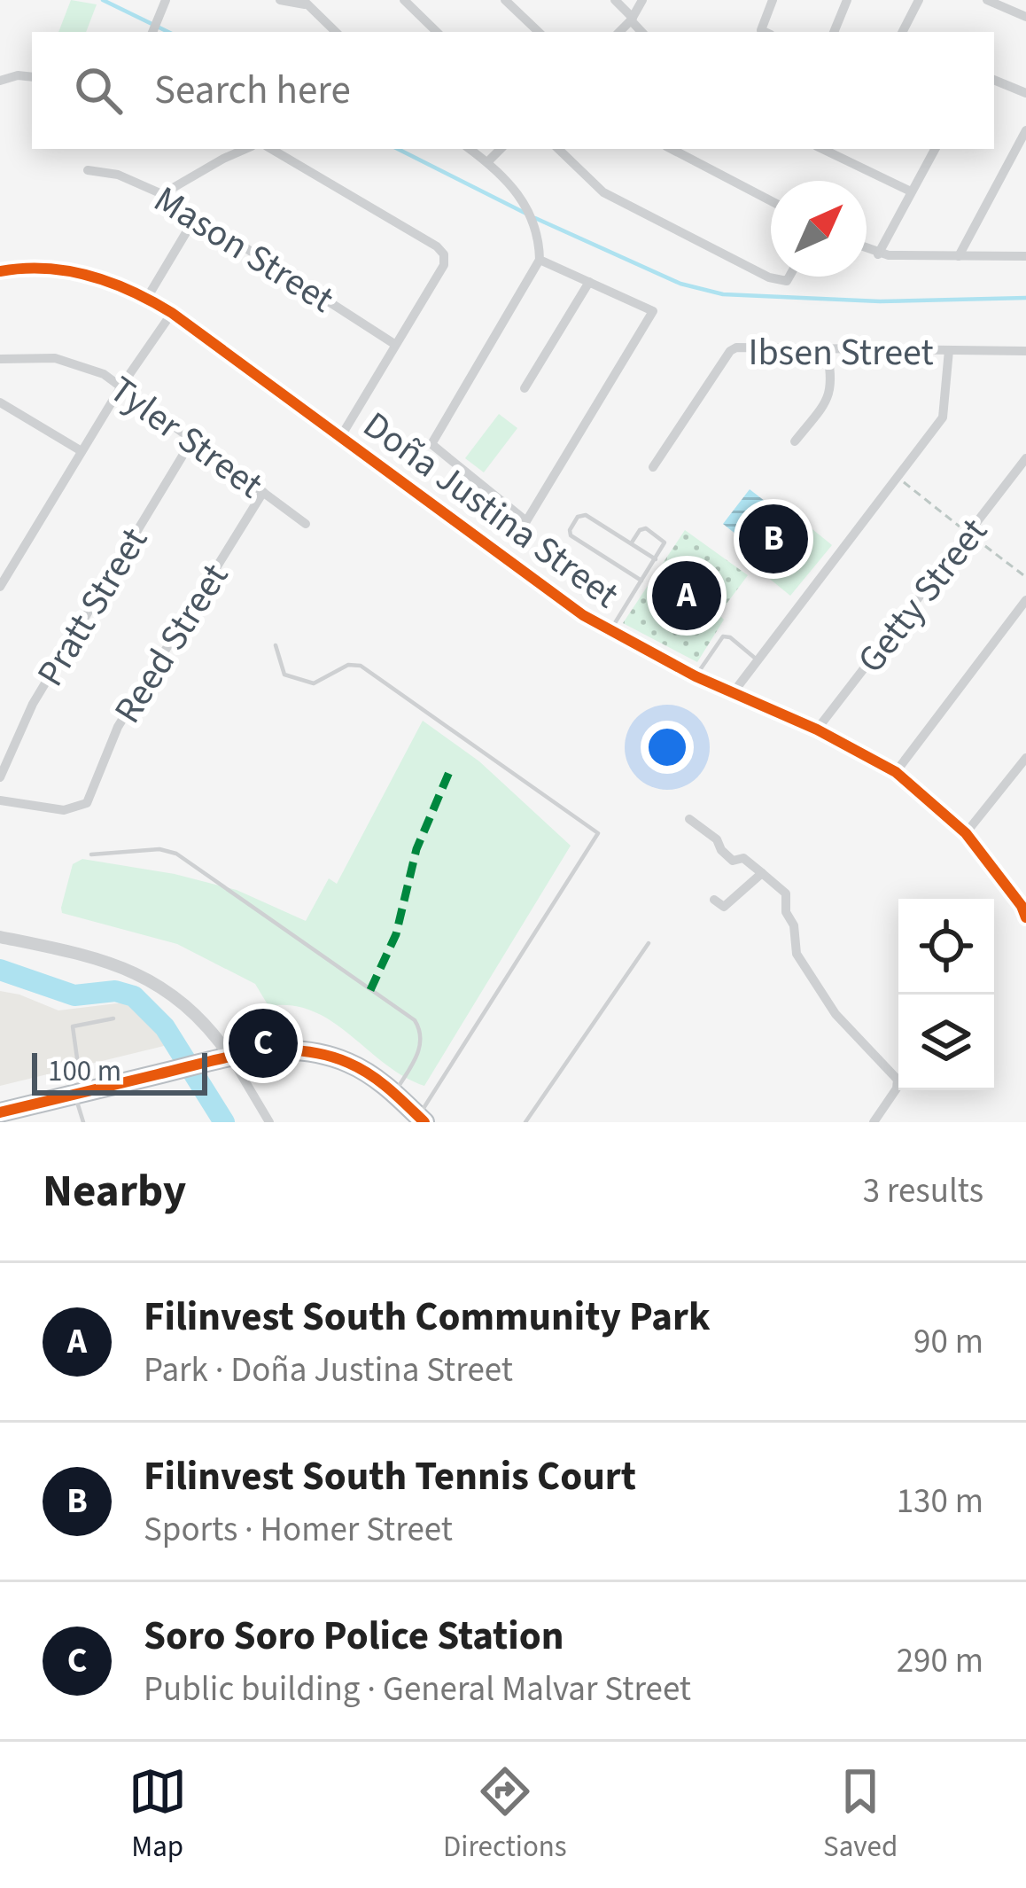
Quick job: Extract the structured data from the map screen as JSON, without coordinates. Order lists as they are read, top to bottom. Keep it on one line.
{"streets":{"street":["Mason Street","Ibsen Street","Tyler Street","Doña Justina Street","Getty Street","Pratt Street","Reed Street"]},"crossings":[["Tyler Street","Pratt Street"],["Tyler Street","Reed Street"],["Doña Justina Street","Getty Street"]],"scale_bar":"100 m","north":"top right","page":{"search":"Search here","pins":["B","A","C"],"scale":"100 m","heading":["Nearby","3 results"],"list":[{"mark":"A","name":"Filinvest South Community Park","note":"Park · Doña Justina Street","value":"90 m"},{"mark":"B","name":"Filinvest South Tennis Court","note":"Sports · Homer Street","value":"130 m"},{"mark":"C","name":"Soro Soro Police Station","note":"Public building · General Malvar Street","value":"290 m"}],"nav":["Map","Directions","Saved"]}}
